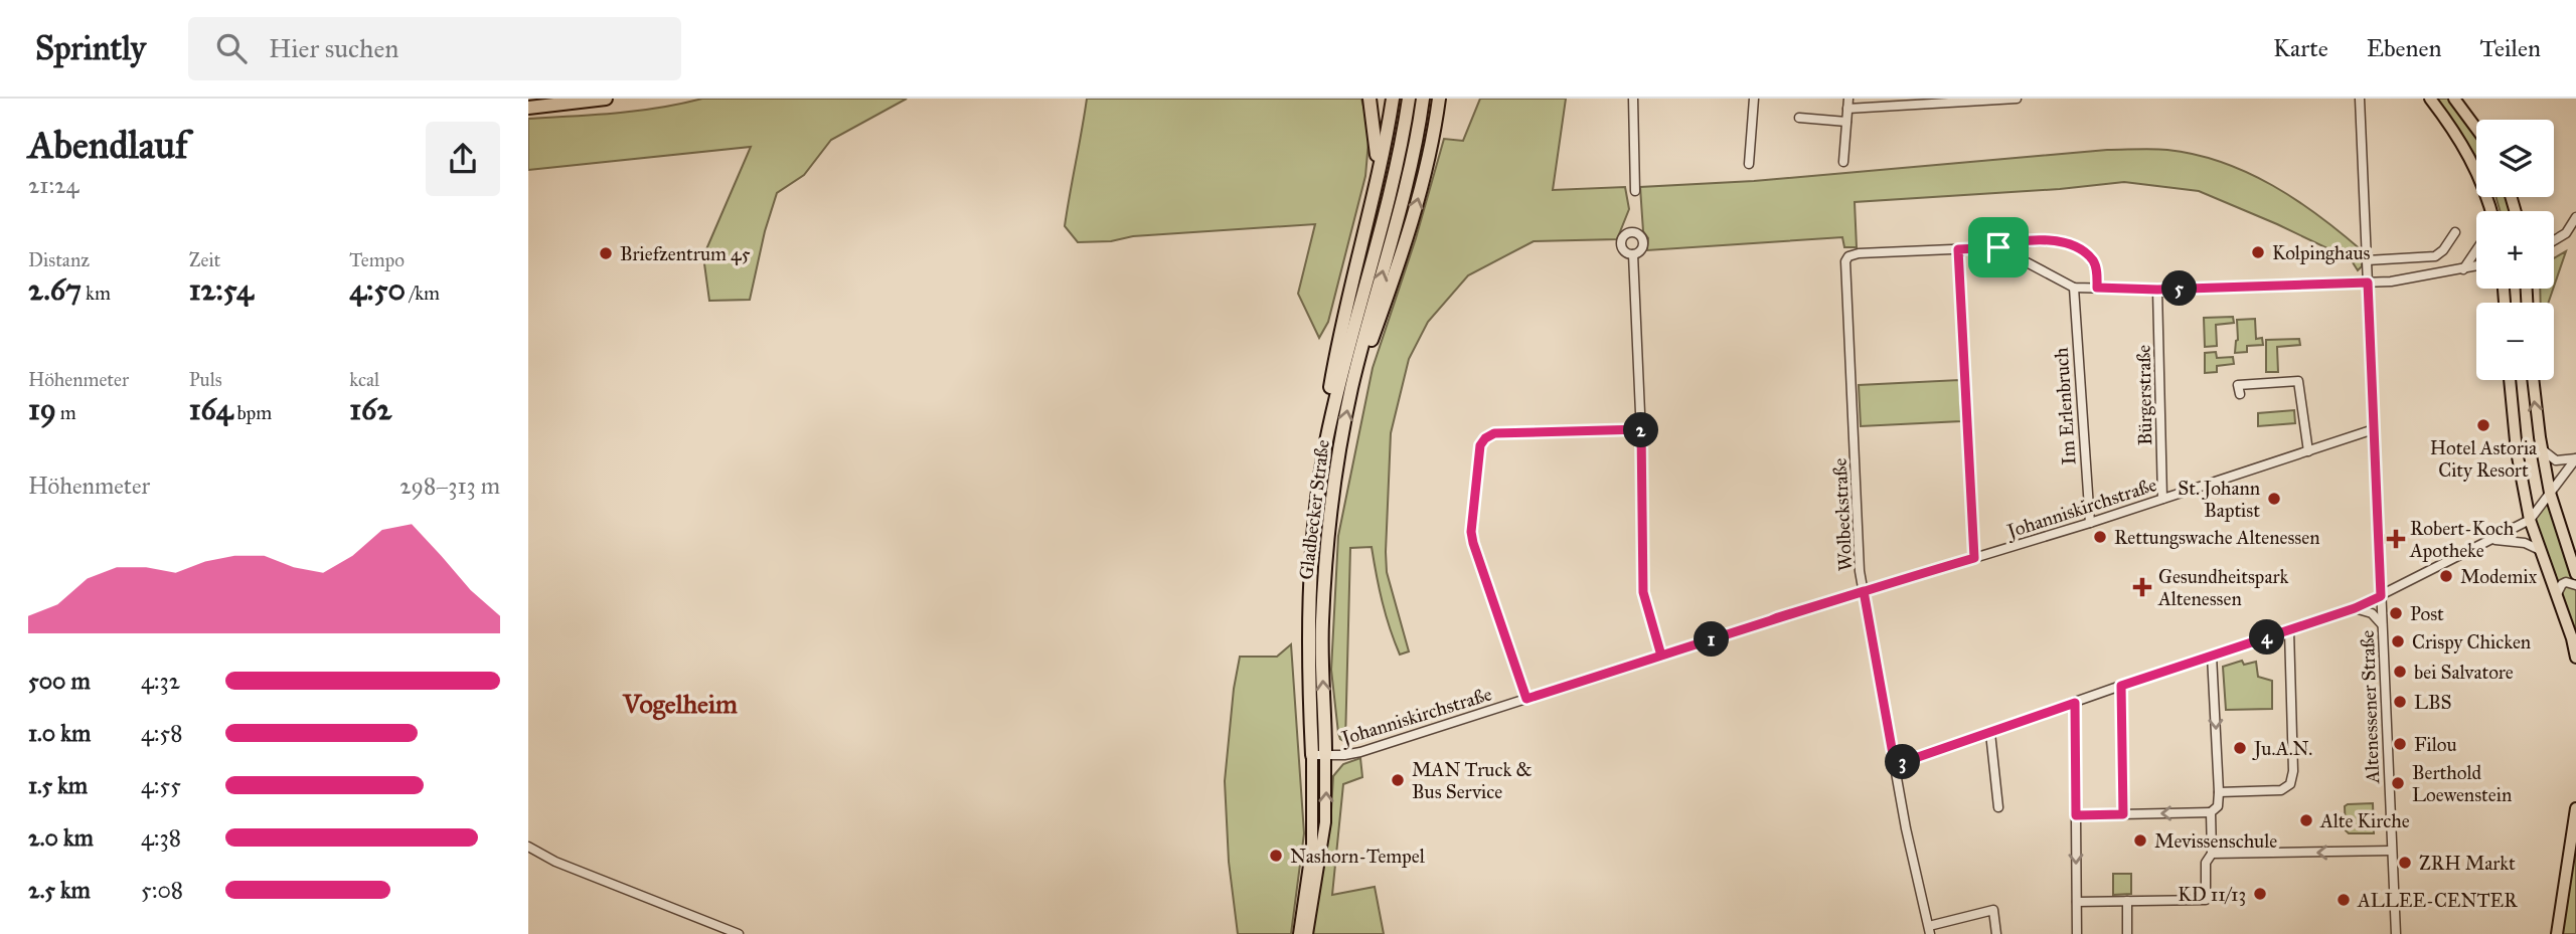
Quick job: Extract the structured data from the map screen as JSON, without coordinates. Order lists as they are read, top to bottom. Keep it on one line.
{"streets":{"highway":["Gladbecker Straße"],"street":["Bürgerstraße","Im Erlenbruch","Johanniskirchstraße","Wolbeckstraße","Altenessener Straße"]},"crossings":[["Bürgerstraße","Johanniskirchstraße"],["Im Erlenbruch","Johanniskirchstraße"],["Johanniskirchstraße","Gladbecker Straße"],["Johanniskirchstraße","Wolbeckstraße"],["Johanniskirchstraße","Altenessener Straße"]],"districts":["Vogelheim"],"places":{"other":["Kolpinghaus","Briefzentrum 45","Hotel Astoria City Resort","St. Johann Baptist","Rettungswache Altenessen","Modemix","Post","Crispy Chicken","bei Salvatore","LBS","Filou","Ju.A.N.","MAN Truck & Bus Service","Berthold Loewenstein","Alte Kirche","Mevissenschule","Nashorn-Tempel","ZRH Markt","KD 11/13","ALLEE-CENTER"],"health":["Robert-Koch Apotheke","Gesundheitspark Altenessen"]},"page":{"header":"Sprintly","search":"Hier suchen","nav":["Karte","Ebenen","Teilen"],"heading":["Abendlauf","21:24"],"map_buttons":["+","−"],"stats":[["Distanz","2.67 km"],["Zeit","12:54"],["Tempo","4:50 /km"],["Höhenmeter","19 m"],["Puls","164 bpm"],["kcal","162"]],"pins":["5","2","4","1","3"],"chart":["Höhenmeter","298–313 m"],"list":[{"name":"500 m","note":"4:32"},{"name":"1.0 km","note":"4:58"},{"name":"1.5 km","note":"4:55"},{"name":"2.0 km","note":"4:38"},{"name":"2.5 km","note":"5:08"}]}}
